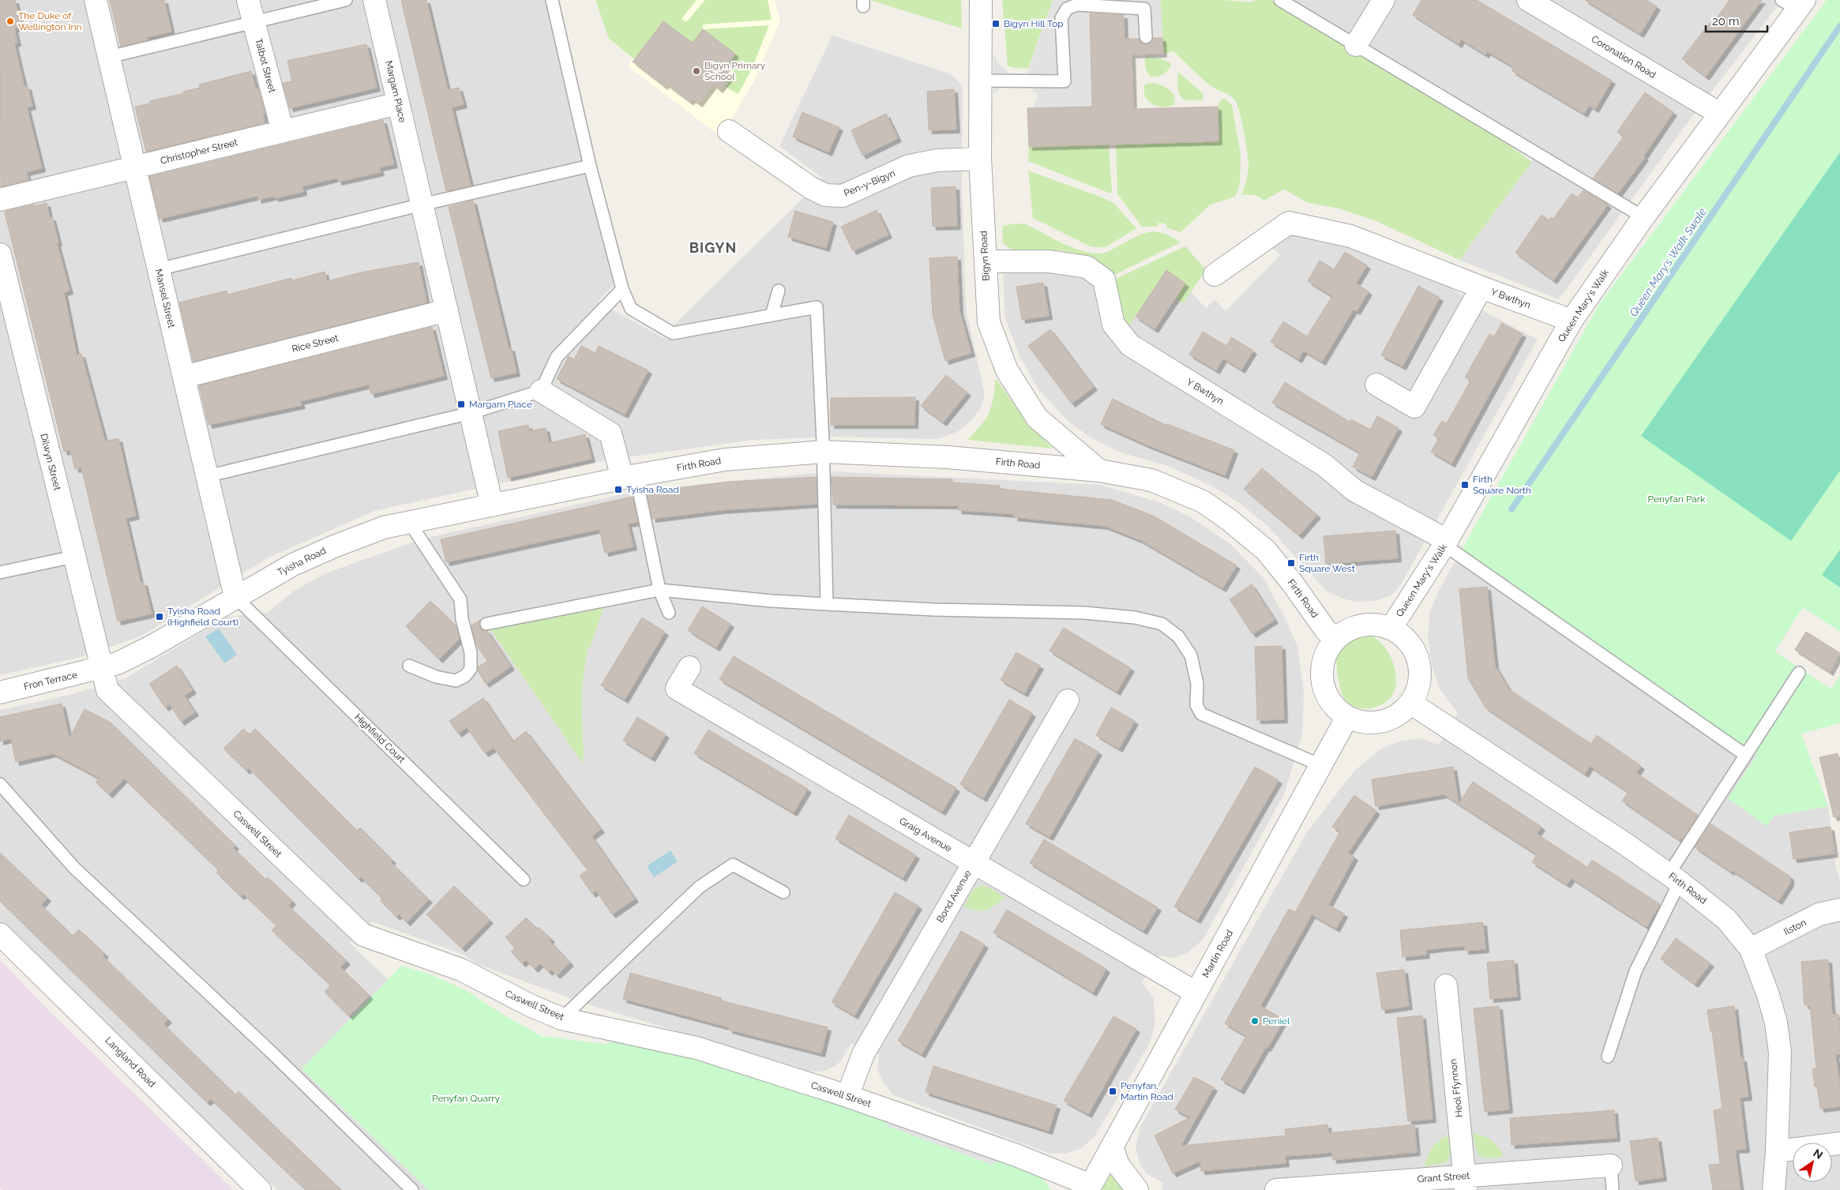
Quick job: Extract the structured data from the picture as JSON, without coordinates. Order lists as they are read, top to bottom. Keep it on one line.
{"streets":{"street":["Coronation Road","Talbot Street","Margam Place","Christopher Street","Pen-y-Bigyn","Bigyn Road","Mansel Street","Y Bwthyn","Queen Mary's Walk","Rice Street","Dilwyn Street","Firth Road","Tyisha Road","Fron Terrace","Caswell Street","Graig Avenue","Bond Avenue","Ilston","Martin Road","Langland Road","Heol Ffynnon","Grant Street"],"lane":["Highfield Court"]},"crossings":[["Coronation Road","Queen Mary's Walk"],["Talbot Street","Christopher Street"],["Margam Place","Christopher Street"],["Margam Place","Rice Street"],["Margam Place","Tyisha Road"],["Christopher Street","Mansel Street"],["Pen-y-Bigyn","Bigyn Road"],["Bigyn Road","Y Bwthyn"],["Bigyn Road","Firth Road"],["Mansel Street","Rice Street"],["Mansel Street","Tyisha Road"],["Mansel Street","Highfield Court"],["Y Bwthyn","Queen Mary's Walk"],["Queen Mary's Walk","Firth Road"],["Queen Mary's Walk","Martin Road"],["Dilwyn Street","Tyisha Road"],["Dilwyn Street","Fron Terrace"],["Dilwyn Street","Caswell Street"],["Firth Road","Tyisha Road"],["Firth Road","Ilston"],["Firth Road","Martin Road"],["Tyisha Road","Fron Terrace"],["Tyisha Road","Highfield Court"],["Tyisha Road","Caswell Street"],["Fron Terrace","Caswell Street"],["Caswell Street","Bond Avenue"],["Caswell Street","Martin Road"],["Graig Avenue","Bond Avenue"],["Graig Avenue","Martin Road"],["Heol Ffynnon","Grant Street"]],"districts":["BIGYN"],"water":["Queen Mary's Walk Swale"],"parks":["Penyfan Park","Penyfan Quarry"],"places":{"other":["The Duke of Wellington Inn","Bigyn Primary School","Peniel"],"transit":["Bigyn Hill Top","Margam Place","Firth Square North","Tyisha Road","Firth Square West","Tyisha Road (Highfield Court)","Penyfan, Martin Road"]},"scale_bar":"20 m","north":"top right"}
